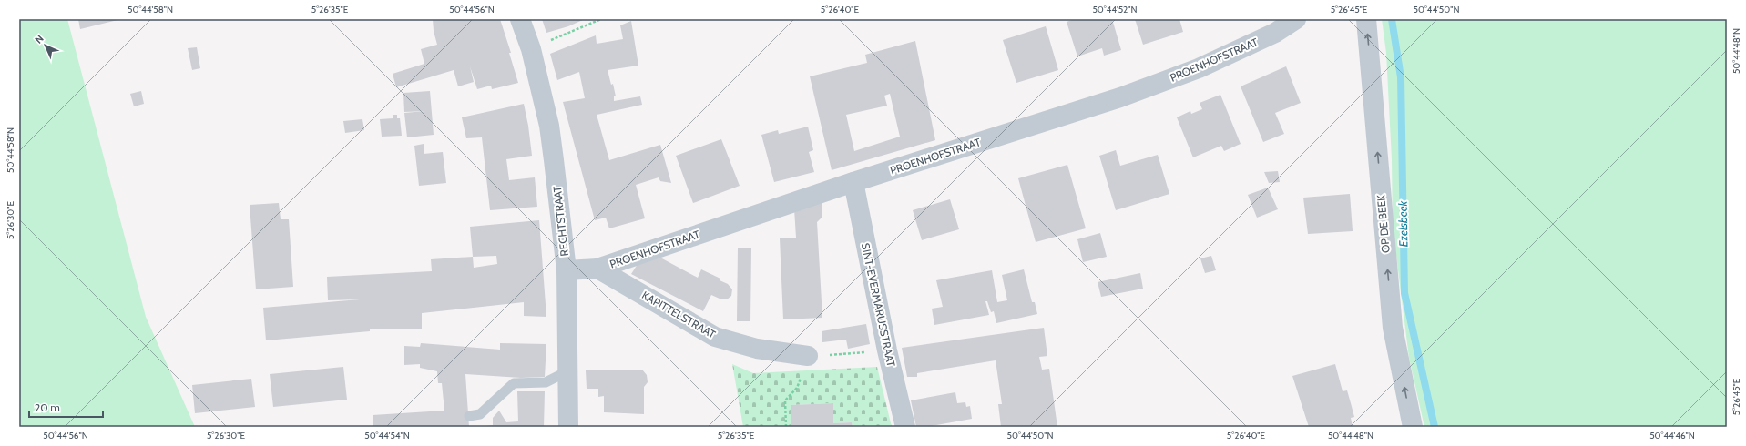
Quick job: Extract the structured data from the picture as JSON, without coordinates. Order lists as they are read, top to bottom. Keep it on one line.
{"streets":{"street":["PROENHOFSTRAAT","RECHTSTRAAT","OP DE BEEK","SINT-EVERMARUSSTRAAT","KAPITTELSTRAAT"]},"crossings":[["PROENHOFSTRAAT","RECHTSTRAAT"],["PROENHOFSTRAAT","SINT-EVERMARUSSTRAAT"],["PROENHOFSTRAAT","KAPITTELSTRAAT"]],"one_way":["OP DE BEEK"],"water":["Ezelsbeek"],"scale_bar":"20 m","north":"top left","coordinates":["50°44'58\"N","5°26'35\"E","50°44'56\"N","5°26'40\"E","50°44'52\"N","5°26'45\"E","50°44'50\"N","50°44'48\"N","5°26'30\"E","50°44'54\"N","50°44'46\"N"]}
